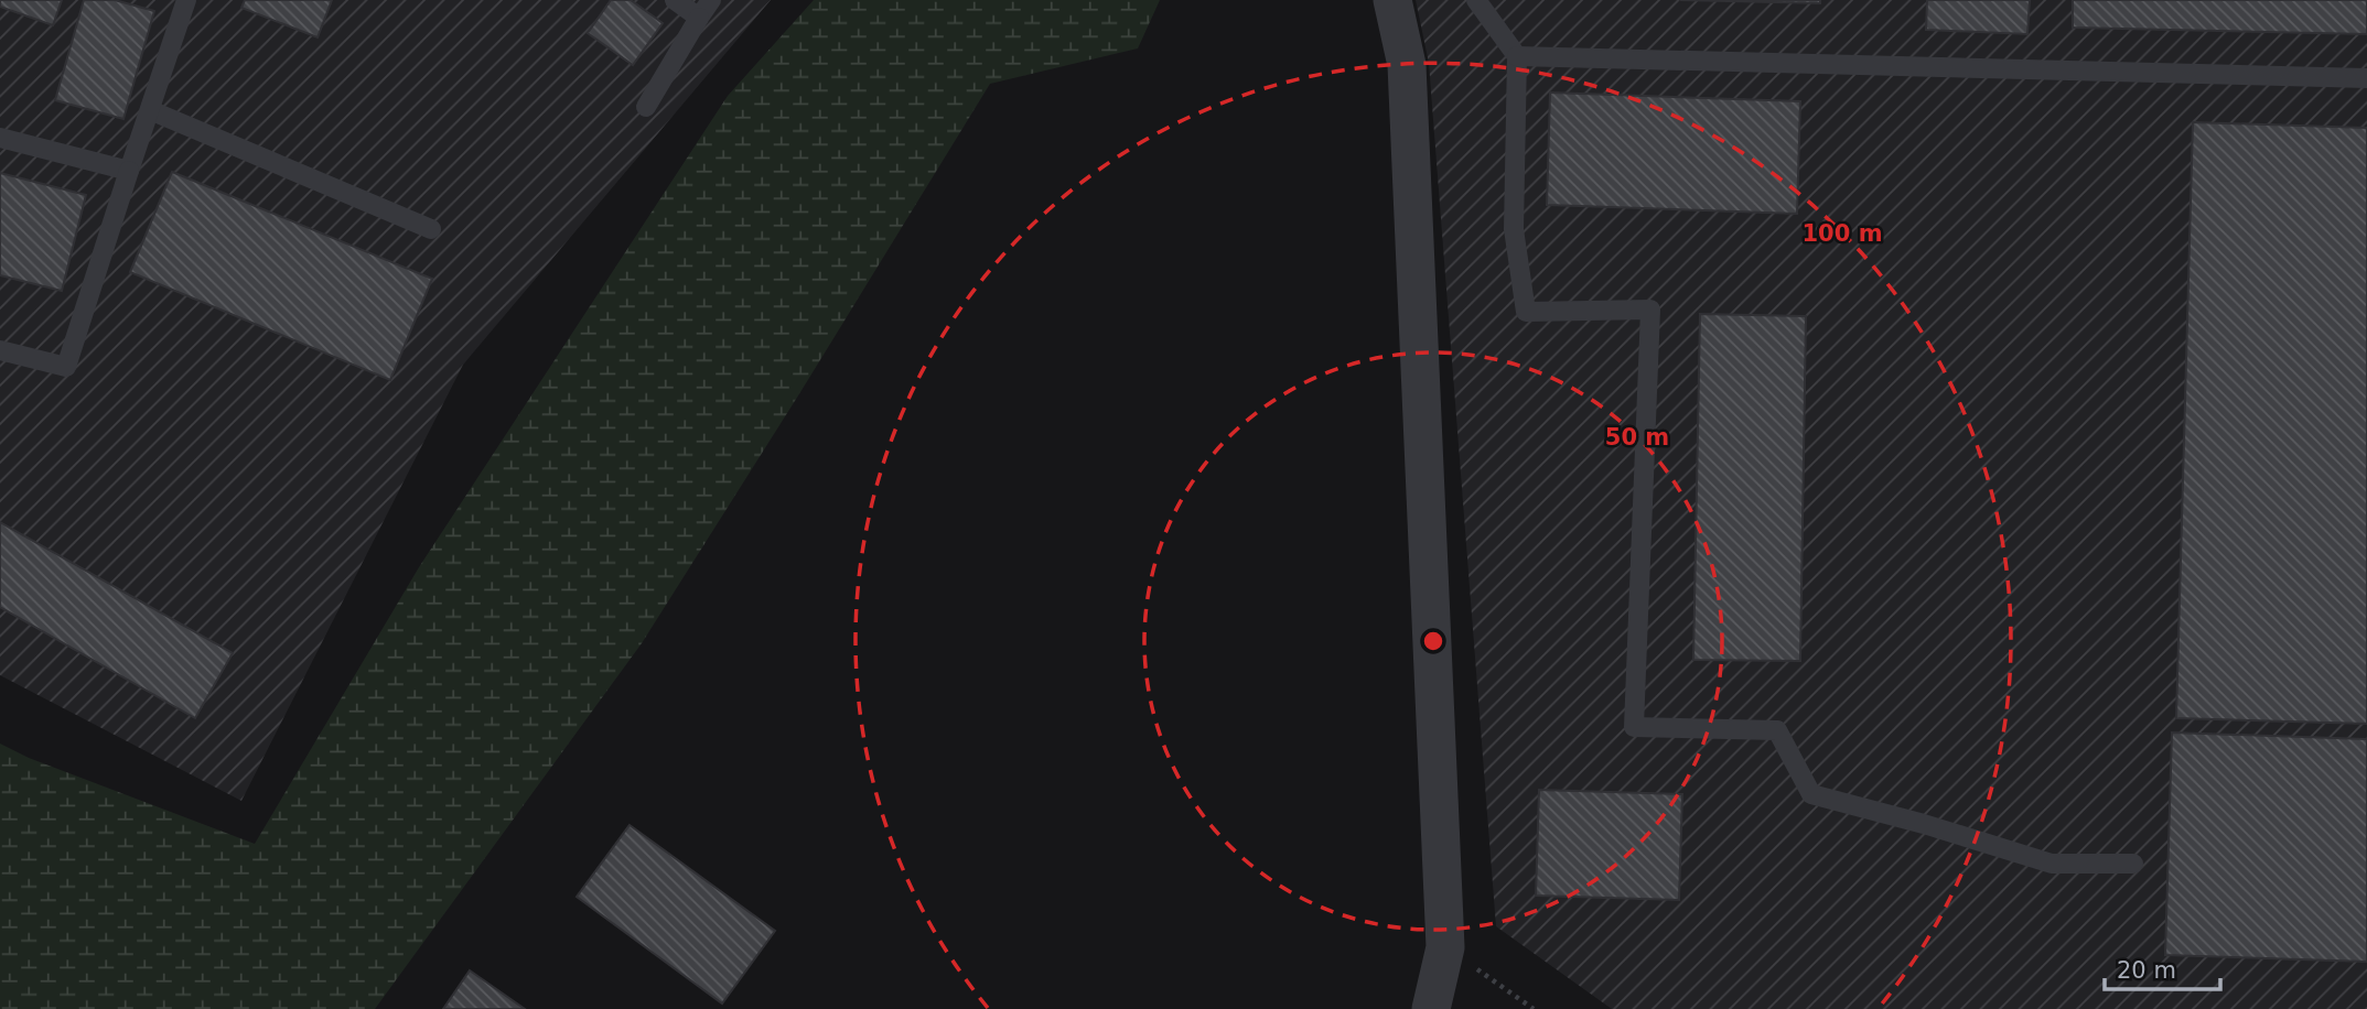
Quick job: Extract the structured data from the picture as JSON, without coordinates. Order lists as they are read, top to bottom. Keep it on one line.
{"scale_bar":"20 m","rings":["100 m","50 m"]}
